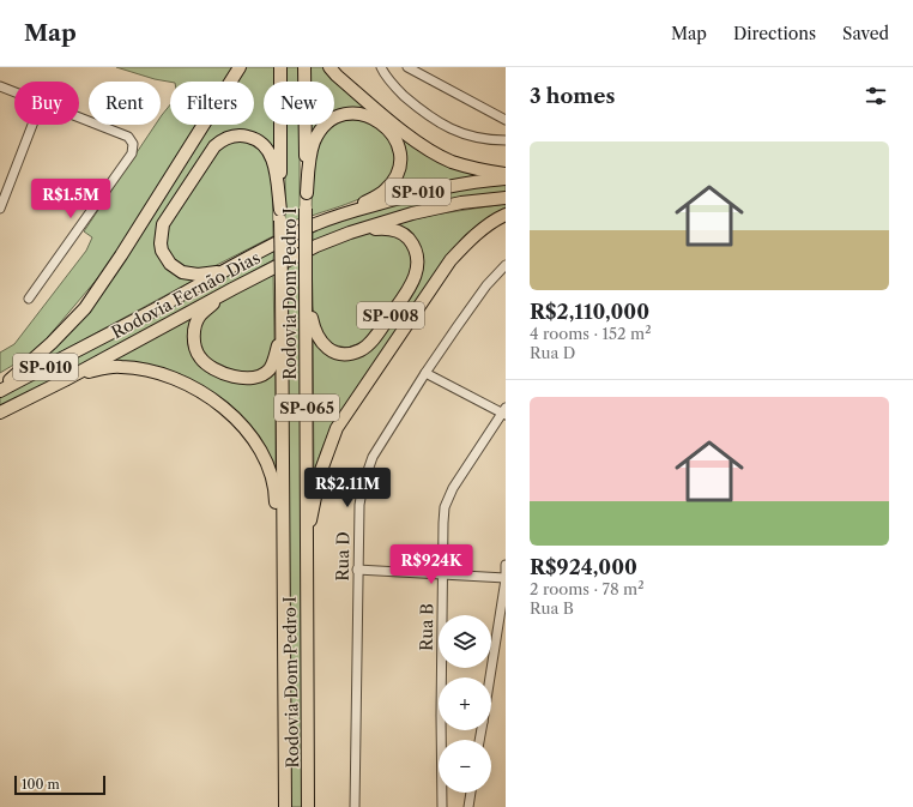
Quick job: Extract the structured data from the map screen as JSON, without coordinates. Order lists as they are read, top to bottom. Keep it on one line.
{"streets":{"highway":["SP-010","Rodovia Dom Pedro I","Rodovia Fernão Dias","SP-008","SP-065"],"street":["Rua D","Rua B"]},"crossings":[["Rodovia Dom Pedro I","SP-008"],["Rodovia Fernão Dias","SP-008"]],"scale_bar":"100 m","page":{"header":"Map","nav":["Map","Directions","Saved"],"heading":"3 homes","chip":["Buy","Rent","Filters","New"],"list":[{"name":"R$2,110,000","note":"4 rooms · 152 m² · Rua D"},{"name":"R$924,000","note":"2 rooms · 78 m² · Rua B"}],"price":["R$1.5M","R$2.11M","R$924K"],"map_buttons":["+","−"],"scale":"100 m"}}
